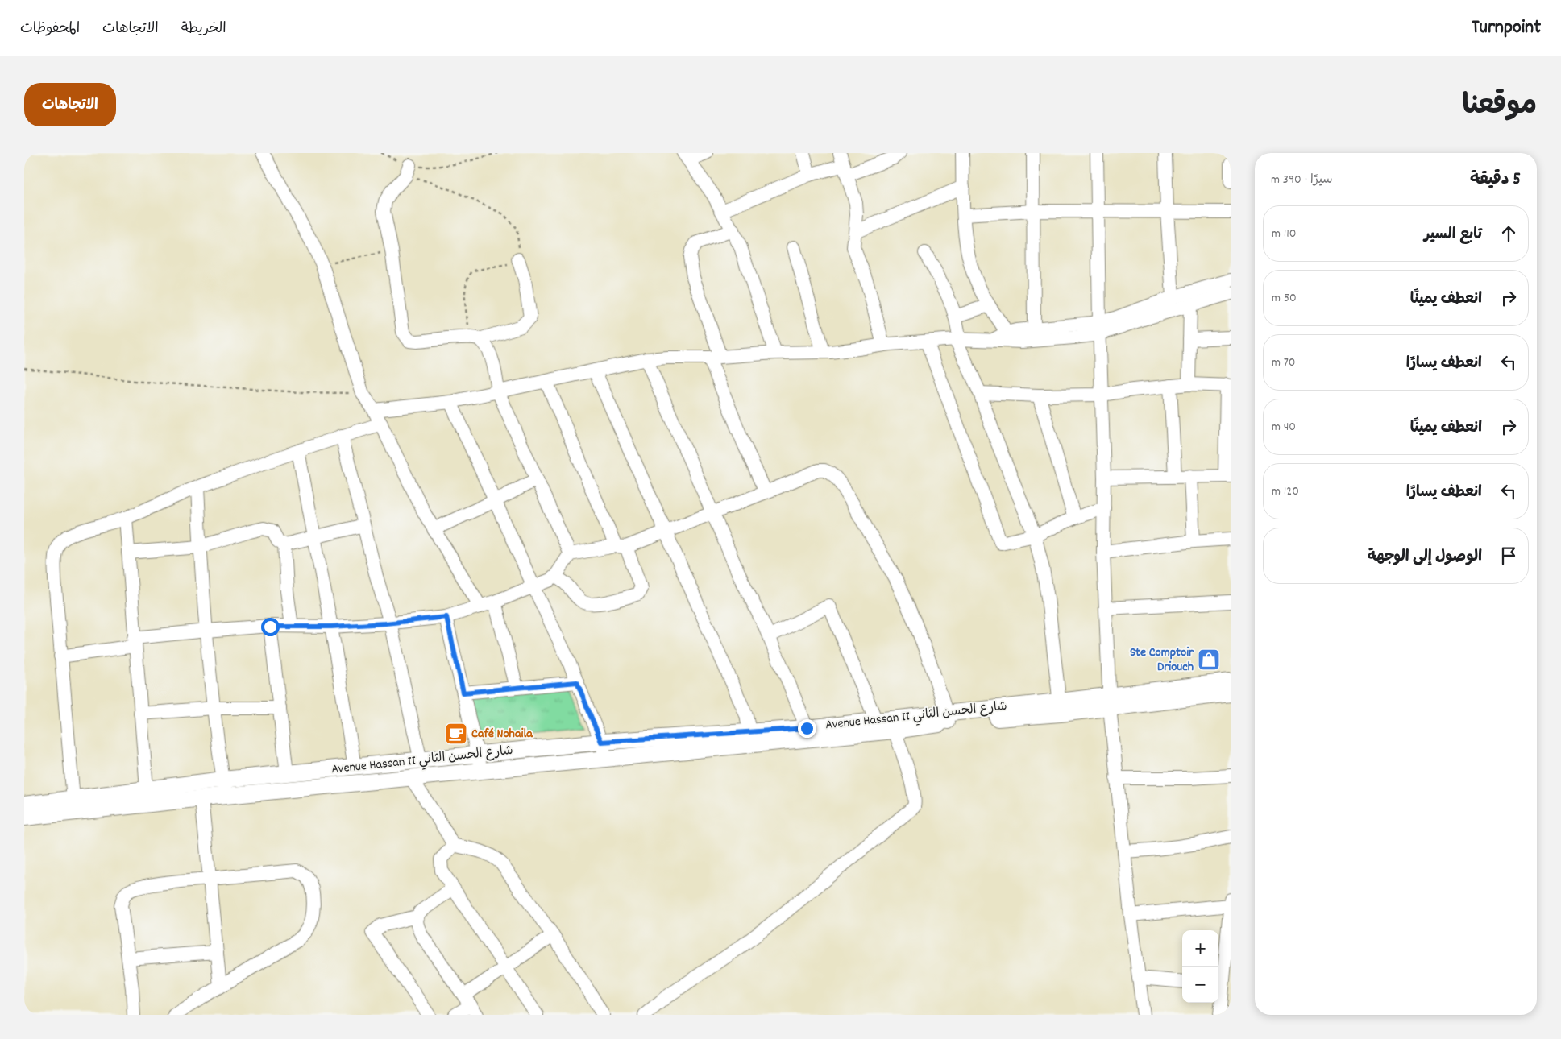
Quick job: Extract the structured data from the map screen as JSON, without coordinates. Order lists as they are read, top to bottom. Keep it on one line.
{"streets":{"main road":["Avenue Hassan II شارع الحسن الثاني"]},"places":{"shop":["Ste Comptoir Driouch"],"cafe":["Café Nohaila"]},"page":{"header":"Turnpoint","nav":["الخريطة","الاتجاهات","المحفوظات"],"title":"موقعنا","buttons":"الاتجاهات","heading":["5 دقيقة","سيرًا · 390 m"],"list":[["تابع السير","110 m"],["انعطف يمينًا","50 m"],["انعطف يسارًا","70 m"],["انعطف يمينًا","40 m"],["انعطف يسارًا","120 m"],"الوصول إلى الوجهة"],"map_buttons":["+","−"]}}
